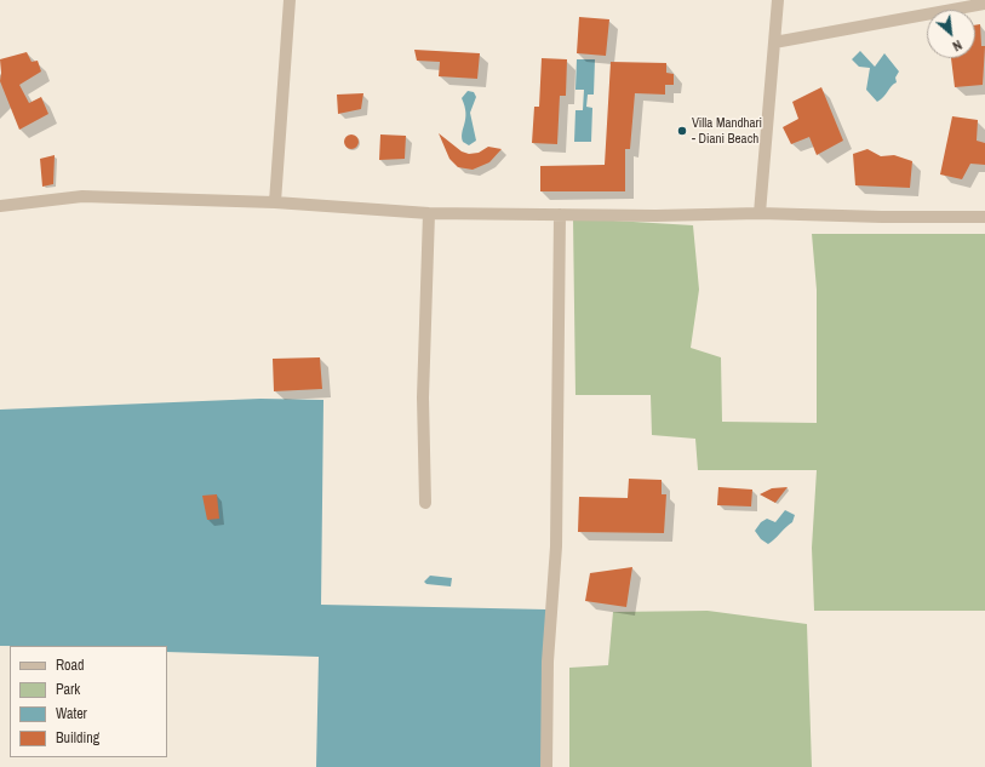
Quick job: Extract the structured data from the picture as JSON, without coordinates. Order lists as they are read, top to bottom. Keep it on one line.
{"places":["Villa Mandhari - Diani Beach"],"legend":["Road","Park","Water","Building"],"north":"bottom right"}
